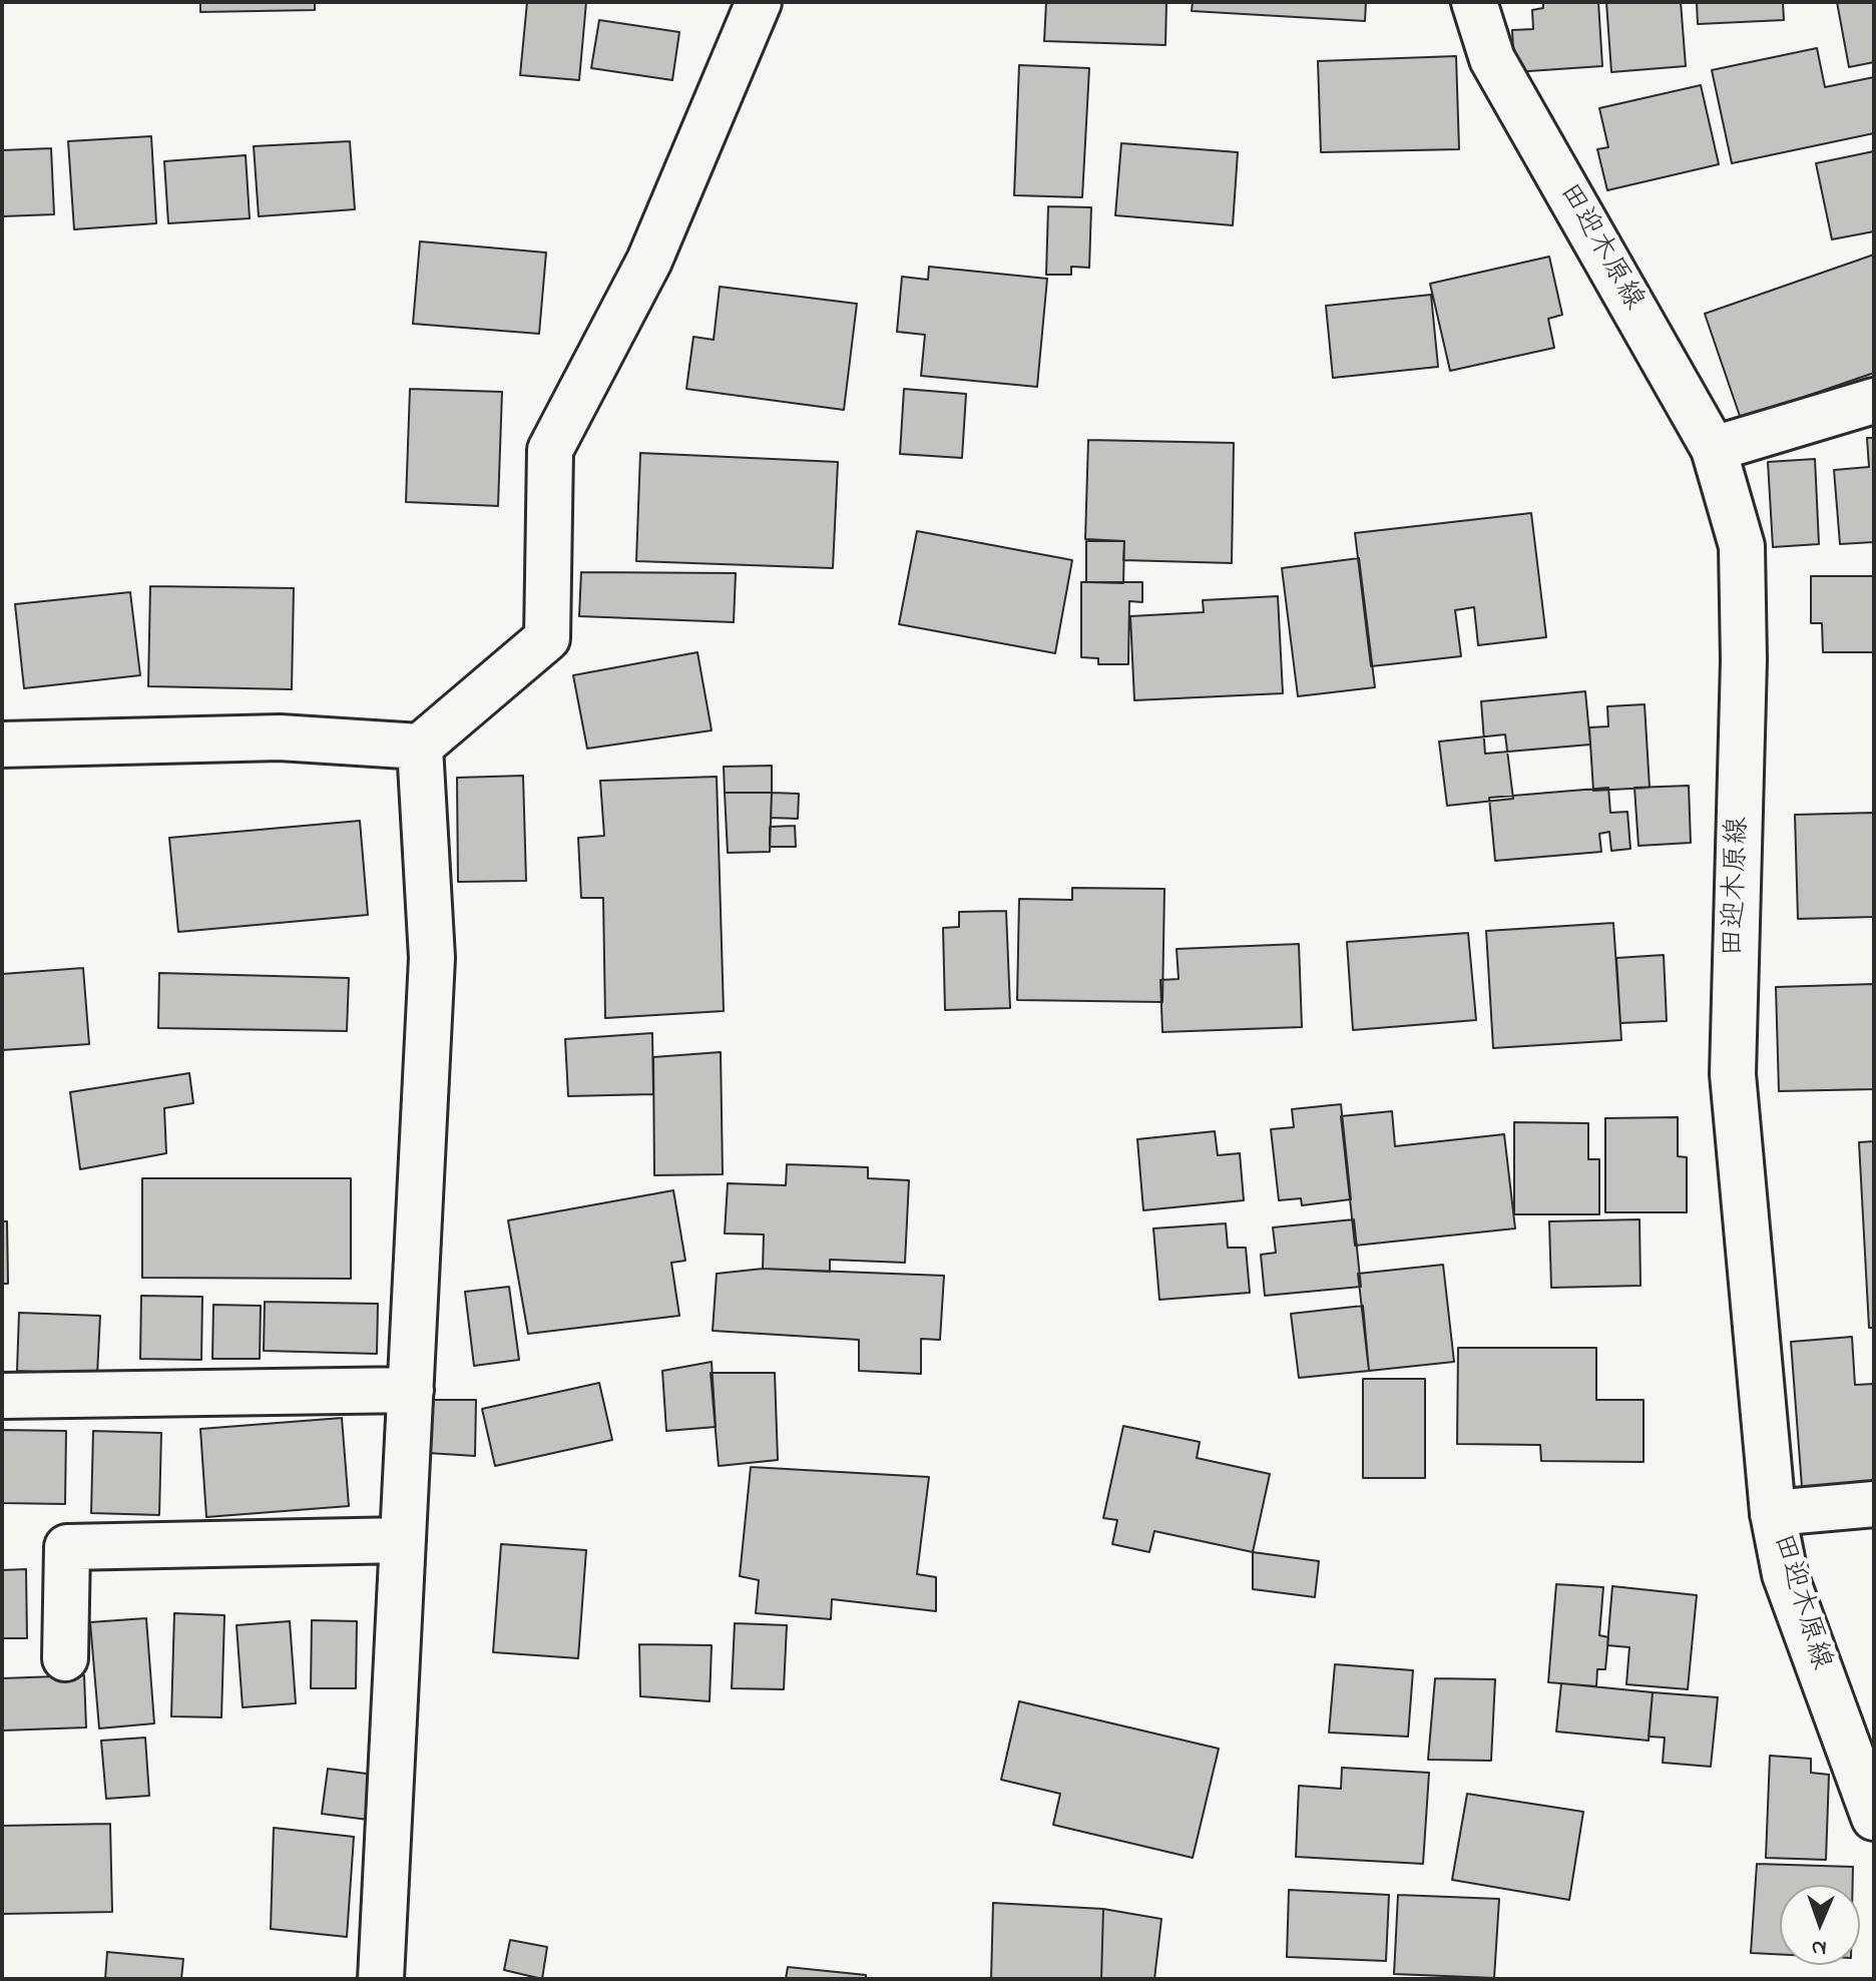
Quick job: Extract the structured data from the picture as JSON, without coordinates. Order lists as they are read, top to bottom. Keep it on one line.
{"streets":{"street":["田迎木原線"]},"north":"bottom"}
